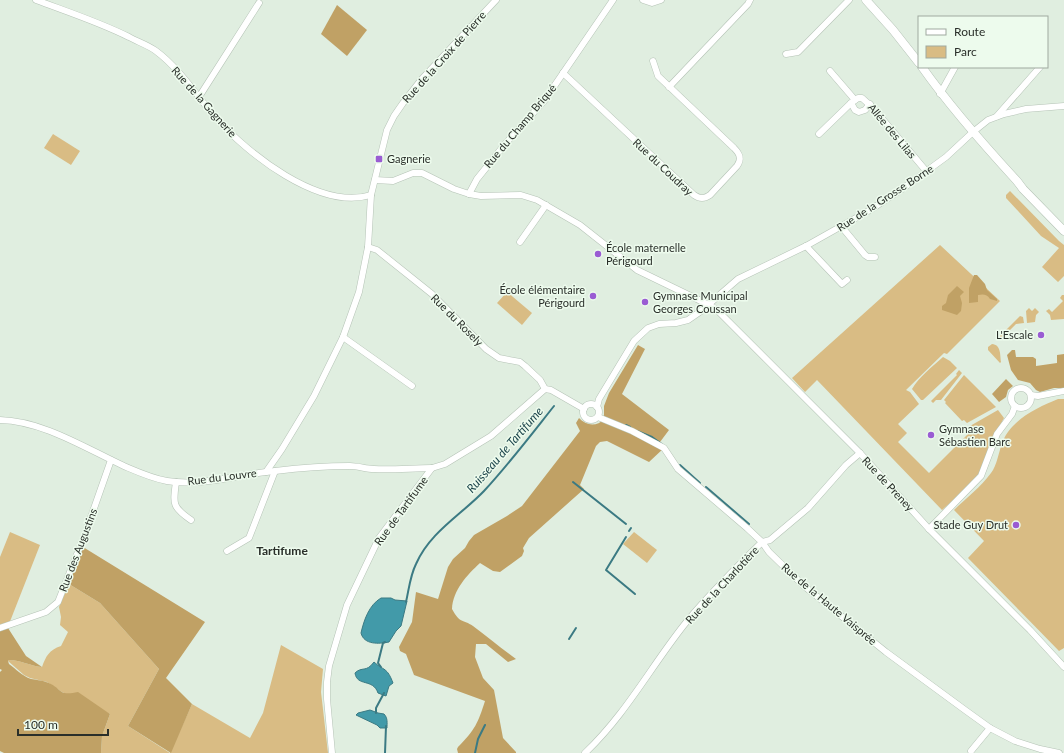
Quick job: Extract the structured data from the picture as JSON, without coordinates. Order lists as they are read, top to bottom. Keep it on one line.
{"streets":{"street":["Rue de la Croix de Pierre","Rue de la Gagnerie","Rue du Champ Briqué","Allée des Lilas","Rue du Coudray","Rue de la Grosse Borne","Rue du Rosely","Rue du Louvre","Rue de Preney","Rue de Tartifume","Rue des Augustins","Rue de la Charlotière","Rue de la Haute Vaisprée"]},"crossings":[["Rue de la Croix de Pierre","Rue de la Gagnerie"],["Rue de la Croix de Pierre","Rue du Rosely"],["Rue de la Croix de Pierre","Rue du Louvre"],["Rue de la Croix de Pierre","Rue de Preney"],["Rue du Champ Briqué","Rue du Coudray"],["Rue du Champ Briqué","Rue de Preney"],["Allée des Lilas","Rue de la Grosse Borne"],["Rue de la Grosse Borne","Rue de Preney"],["Rue du Rosely","Rue de Tartifume"],["Rue du Louvre","Rue de Tartifume"],["Rue du Louvre","Rue des Augustins"],["Rue de Preney","Rue de la Charlotière"],["Rue de la Charlotière","Rue de la Haute Vaisprée"]],"districts":["Tartifume"],"water":["Ruisseau de Tartifume"],"places":{"transit":["Gagnerie"],"other":["École maternelle Périgourd","École élémentaire Périgourd","Gymnase Municipal Georges Coussan","L'Escale","Gymnase Sébastien Barc","Stade Guy Drut"]},"legend":["Route","Parc"],"scale_bar":"100 m"}
